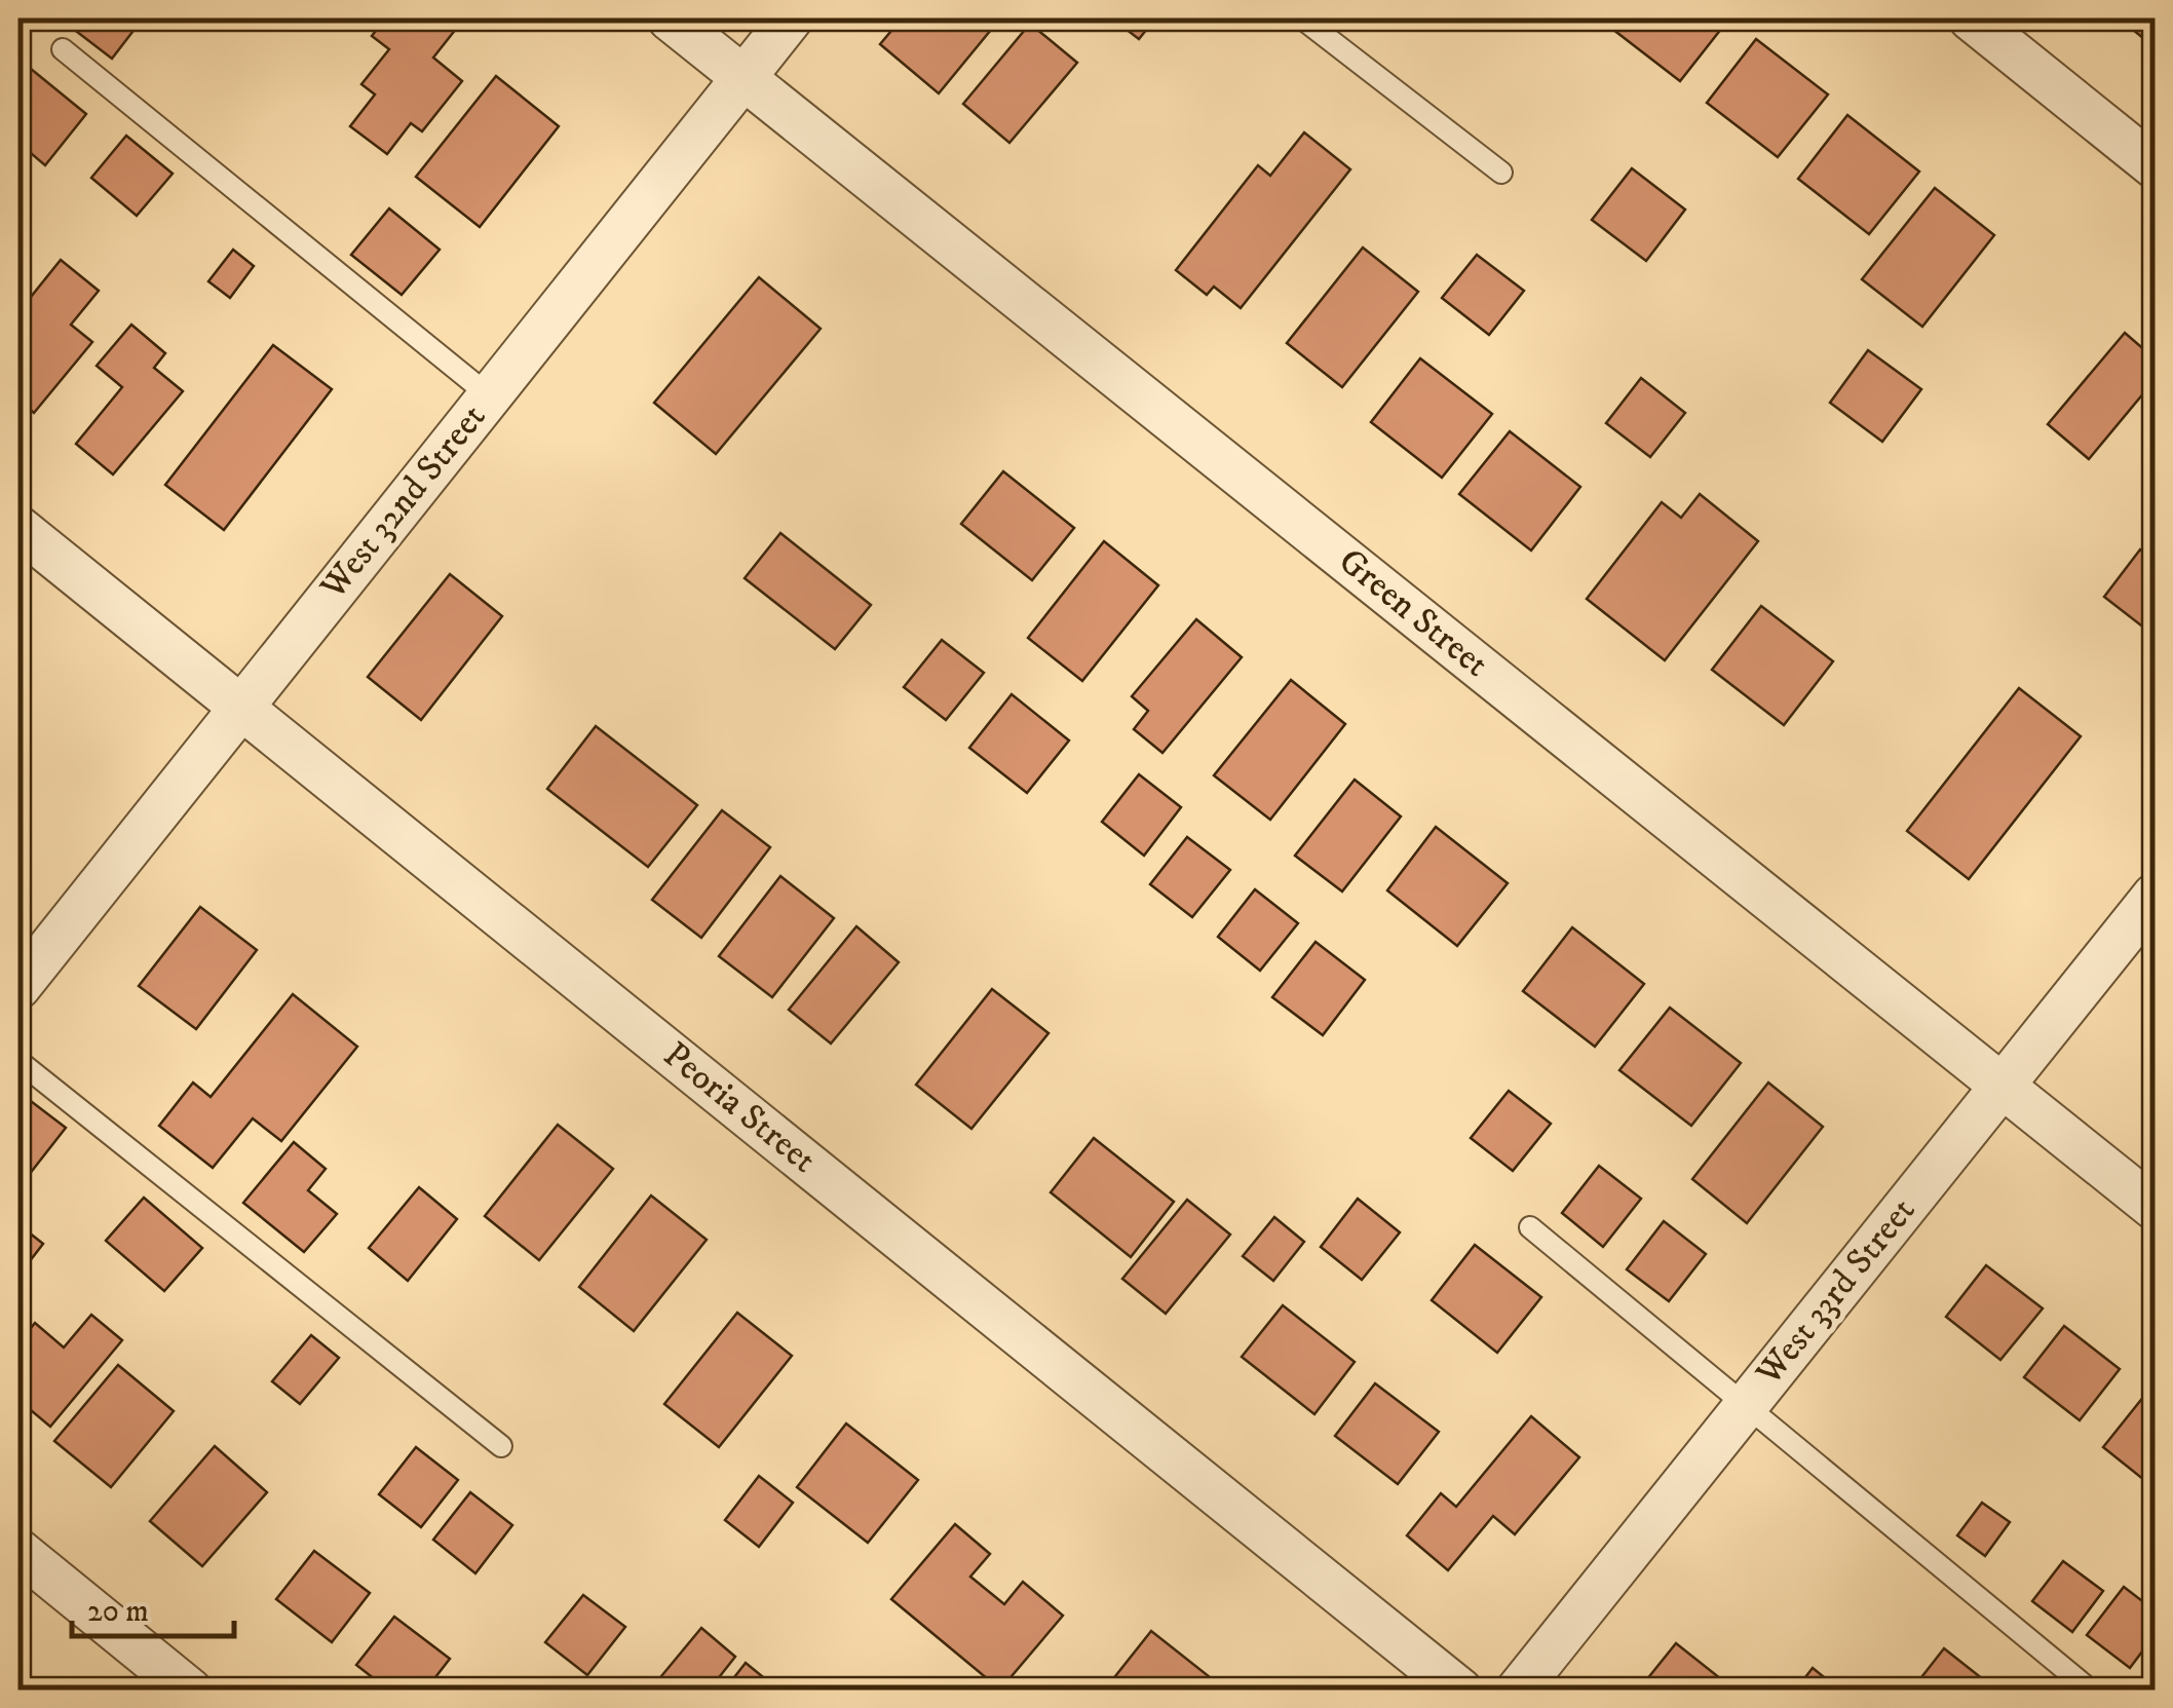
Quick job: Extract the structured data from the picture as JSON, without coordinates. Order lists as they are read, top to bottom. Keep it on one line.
{"streets":{"street":["West 32nd Street","Green Street","Peoria Street","West 33rd Street"]},"crossings":[["West 32nd Street","Green Street"],["West 32nd Street","Peoria Street"],["Green Street","West 33rd Street"]],"scale_bar":"20 m"}
